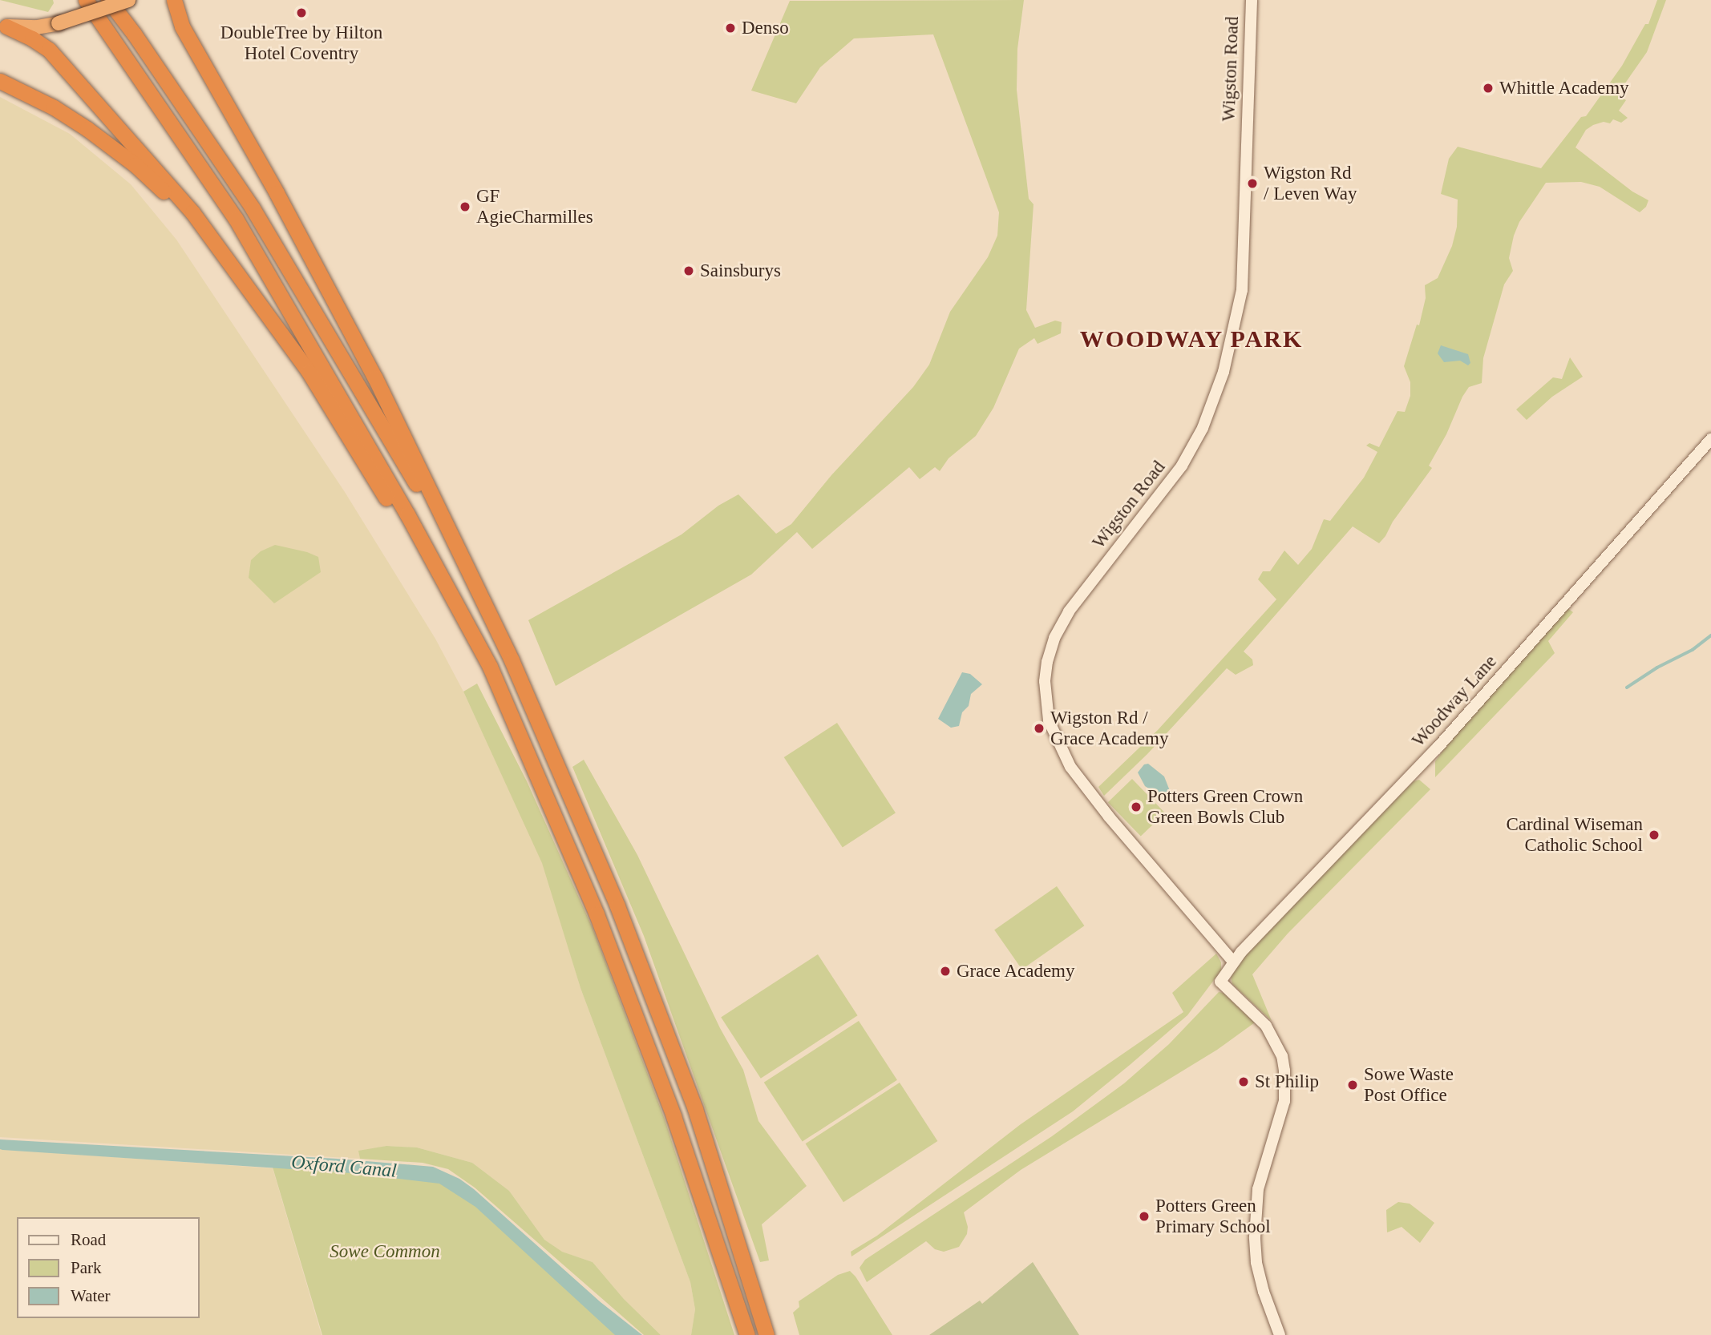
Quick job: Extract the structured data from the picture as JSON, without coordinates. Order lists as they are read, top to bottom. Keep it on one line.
{"streets":{"street":["Wigston Road","Woodway Lane"]},"crossings":[["Wigston Road","Woodway Lane"]],"districts":["WOODWAY PARK"],"water":["Oxford Canal"],"parks":["Sowe Common"],"places":["DoubleTree by Hilton Hotel Coventry","Denso","Whittle Academy","Wigston Rd / Leven Way","GF AgieCharmilles","Sainsburys","Wigston Rd / Grace Academy","Potters Green Crown Green Bowls Club","Cardinal Wiseman Catholic School","Grace Academy","St Philip","Sowe Waste Post Office","Potters Green Primary School"],"legend":["Road","Park","Water"]}
